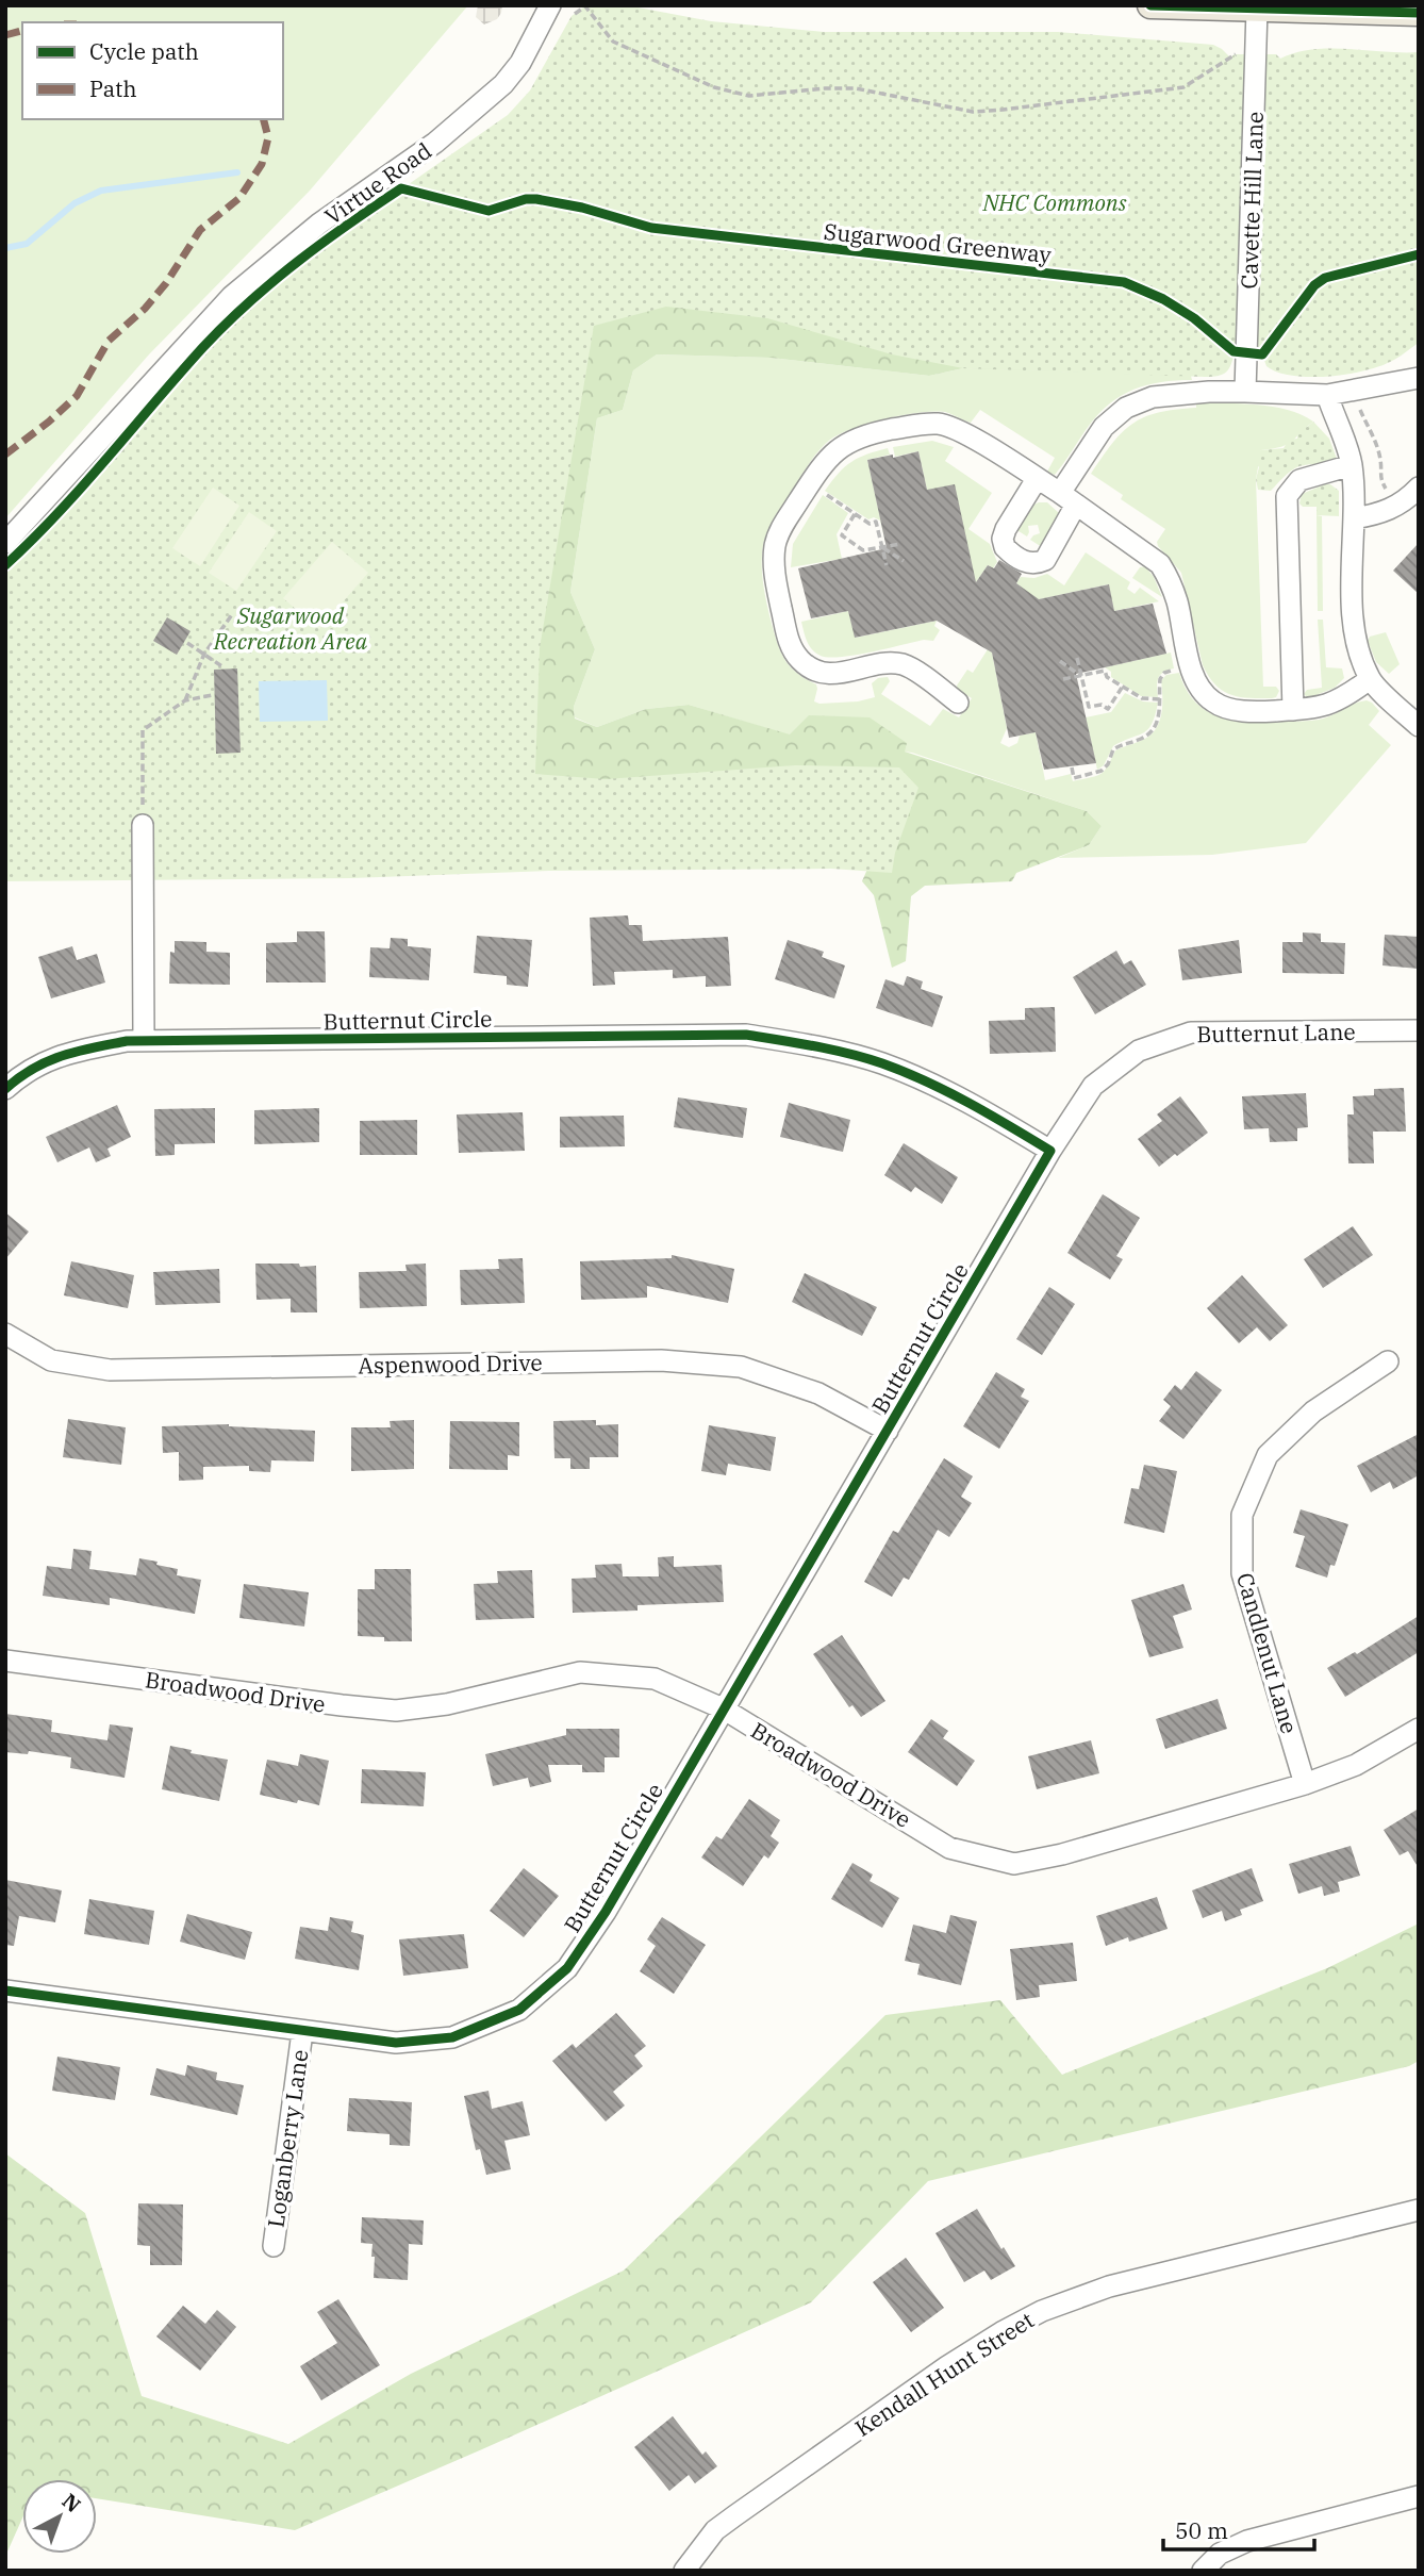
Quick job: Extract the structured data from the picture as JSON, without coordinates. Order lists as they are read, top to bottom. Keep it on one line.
{"streets":{"street":["Virtue Road","Cavette Hill Lane","Butternut Circle","Butternut Lane","Aspenwood Drive","Candlenut Lane","Broadwood Drive","Loganberry Lane","Kendall Hunt Street"],"cycle path":["Sugarwood Greenway"]},"crossings":[["Butternut Circle","Butternut Lane"],["Butternut Circle","Aspenwood Drive"],["Butternut Circle","Broadwood Drive"],["Butternut Circle","Loganberry Lane"],["Candlenut Lane","Broadwood Drive"]],"parks":["NHC Commons","Sugarwood Recreation Area"],"legend":["Cycle path","Path"],"scale_bar":"50 m","north":"top right"}
